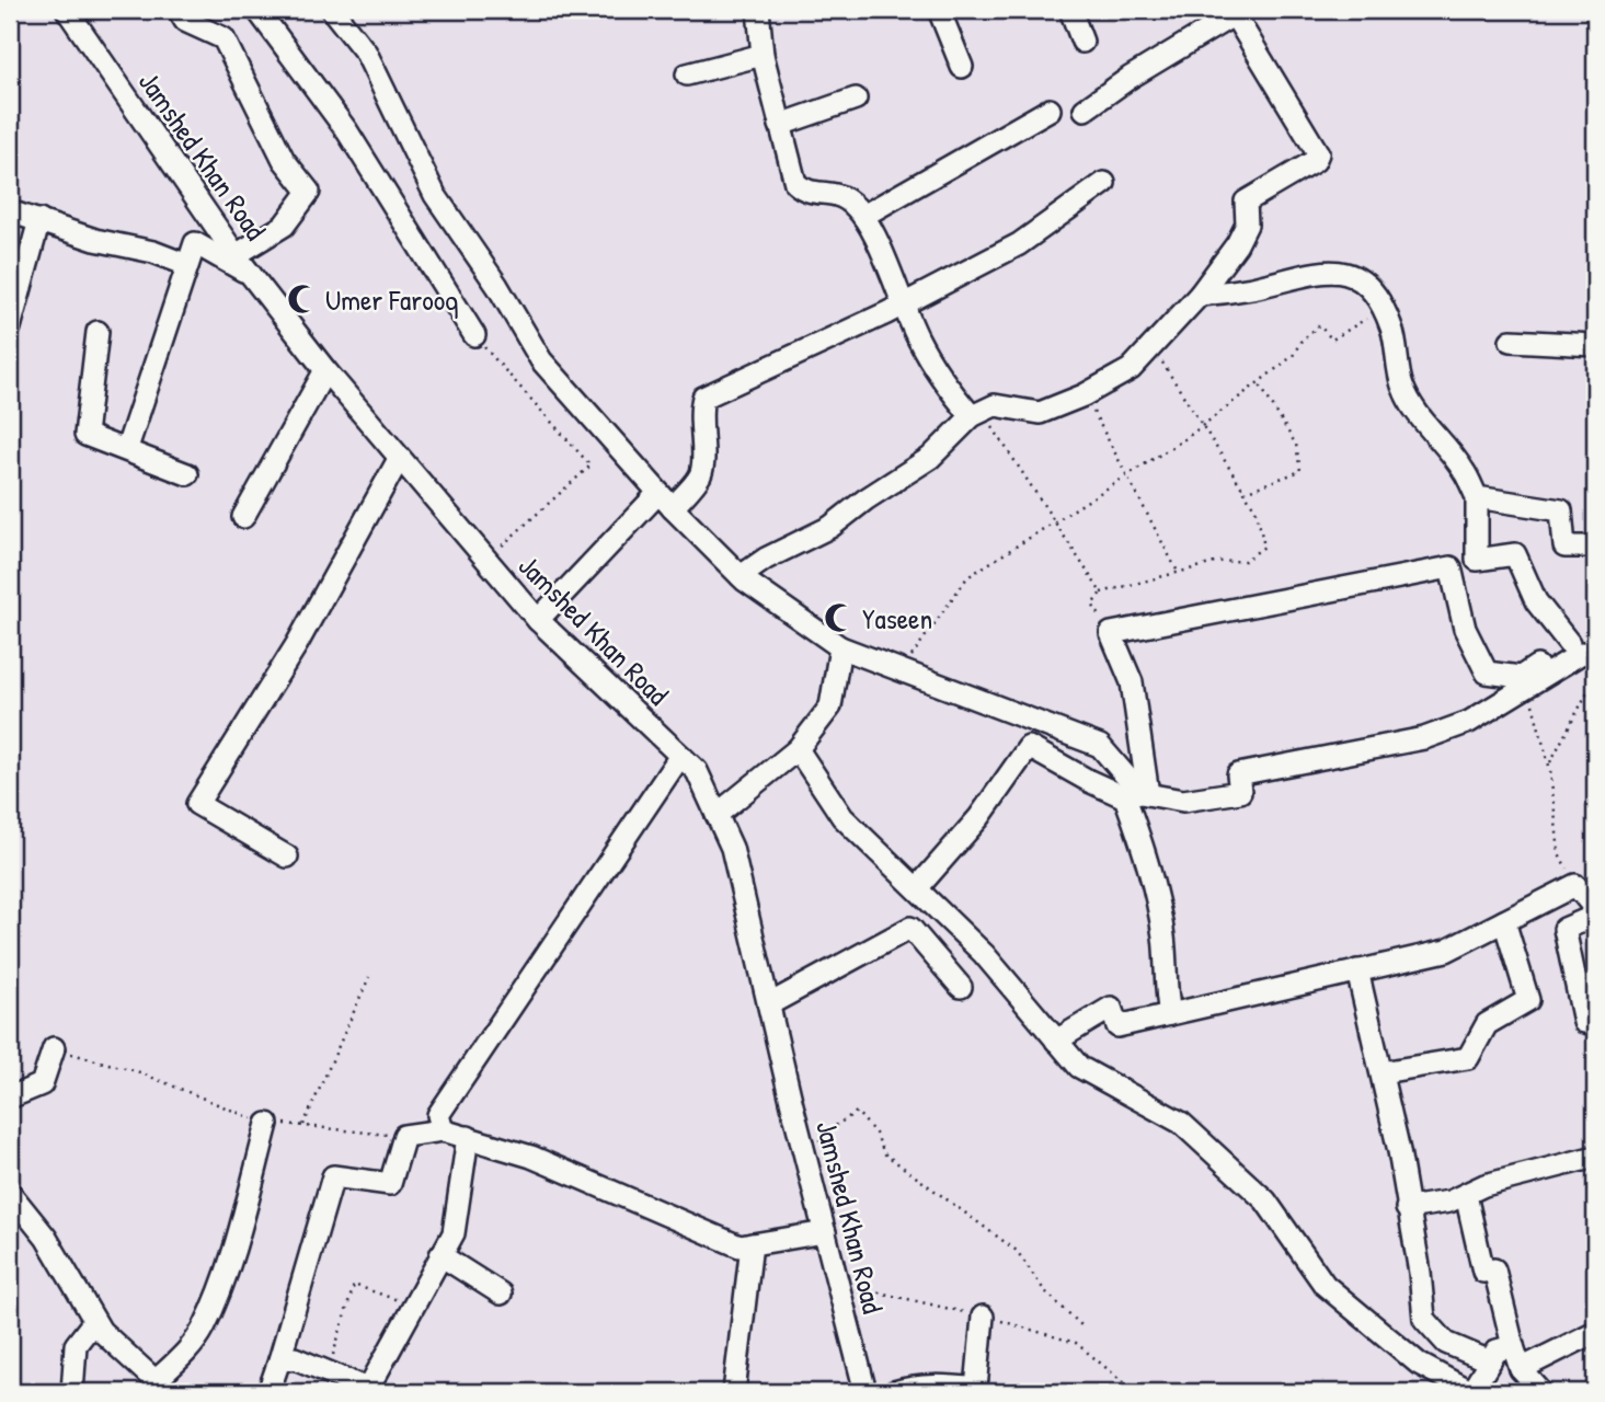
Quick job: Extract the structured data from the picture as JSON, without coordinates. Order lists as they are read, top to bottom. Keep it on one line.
{"streets":{"street":["Jamshed Khan Road"]},"places":{"mosque":["Umer Farooq","Yaseen"]}}
